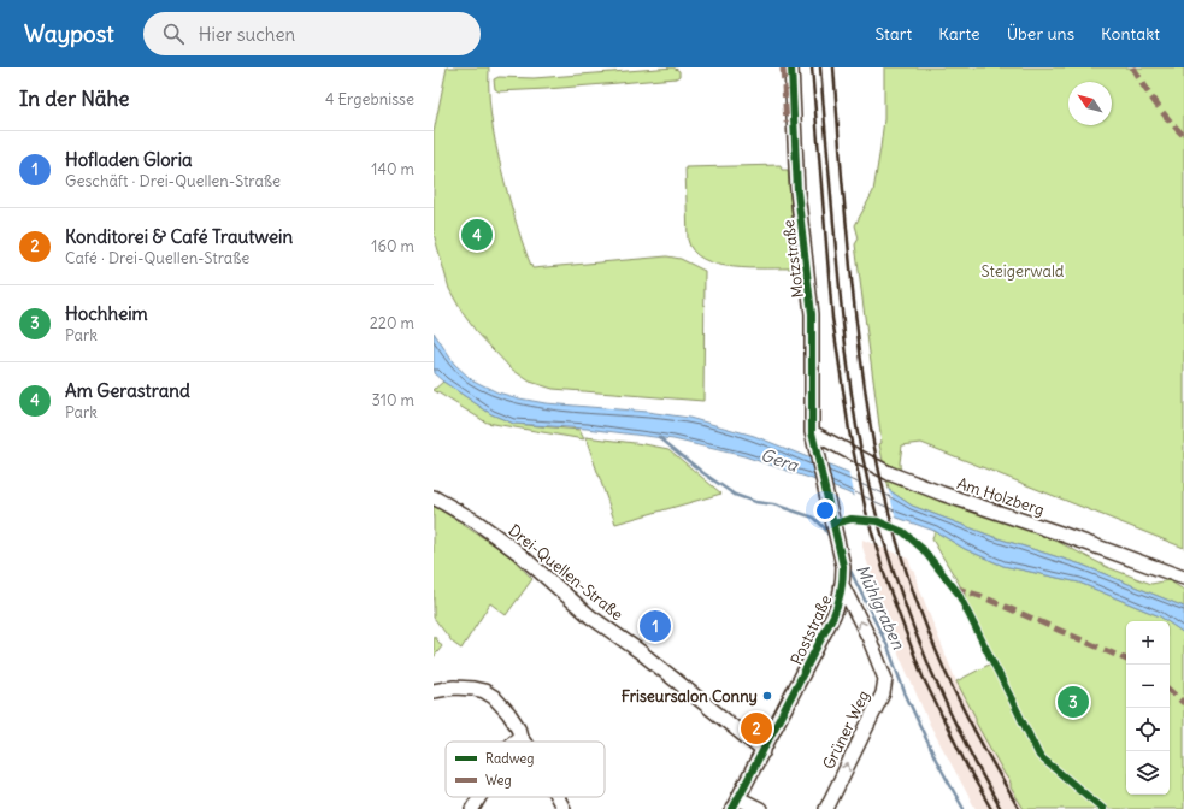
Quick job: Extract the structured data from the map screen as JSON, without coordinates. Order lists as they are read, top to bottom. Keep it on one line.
{"streets":{"street":["Motzstraße","Am Holzberg","Drei-Quellen-Straße","Poststraße","Grüner Weg"]},"crossings":[["Motzstraße","Am Holzberg"],["Motzstraße","Poststraße"],["Drei-Quellen-Straße","Poststraße"],["Poststraße","Grüner Weg"]],"one_way":["Grüner Weg"],"water":["Gera","Mühlgraben"],"parks":["Steigerwald"],"places":["Friseursalon Conny"],"legend":["Radweg","Weg"],"north":"top left","page":{"header":"Waypost","search":"Hier suchen","nav":["Start","Karte","Über uns","Kontakt"],"heading":["In der Nähe","4 Ergebnisse"],"list":[{"mark":"1","name":"Hofladen Gloria","note":"Geschäft · Drei-Quellen-Straße","value":"140 m"},{"mark":"2","name":"Konditorei & Café Trautwein","note":"Café · Drei-Quellen-Straße","value":"160 m"},{"mark":"3","name":"Hochheim","note":"Park","value":"220 m"},{"mark":"4","name":"Am Gerastrand","note":"Park","value":"310 m"}],"pins":["4","1","3","2"],"map_buttons":["+","−"]}}
